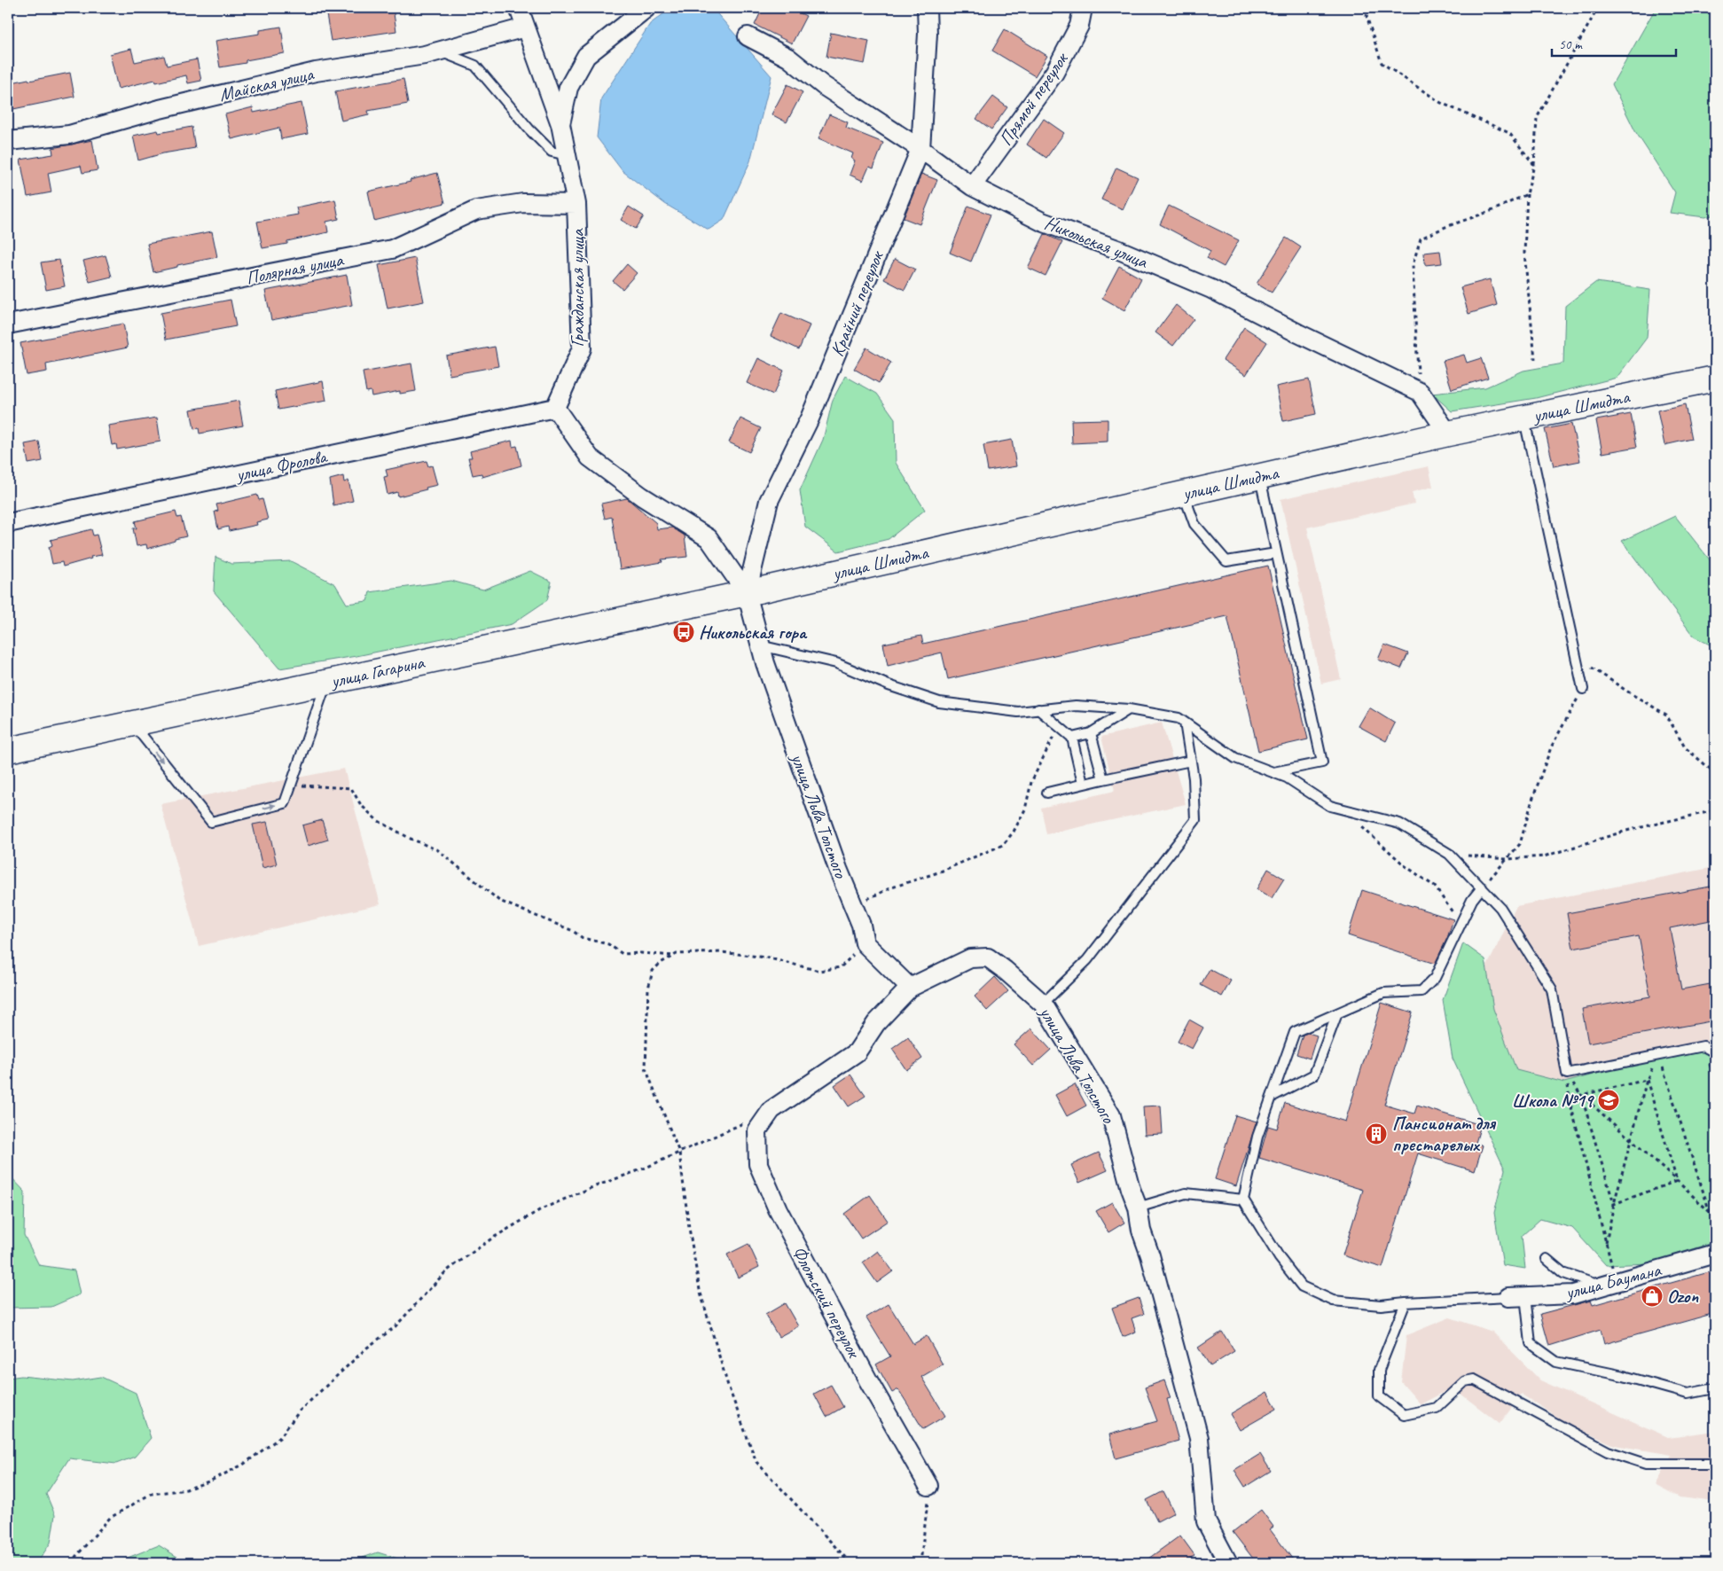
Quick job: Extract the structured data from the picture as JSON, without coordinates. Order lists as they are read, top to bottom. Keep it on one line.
{"streets":{"main road":["улица Шмидта","улица Гагарина"],"street":["Майская улица","Прямой переулок","Никольская улица","Полярная улица","Гражданская улица","Крайний переулок","улица Фролова","улица Льва Толстого","улица Баумана","Флотский переулок"]},"crossings":[["Майская улица","Гражданская улица"],["Прямой переулок","Никольская улица"],["Никольская улица","Крайний переулок"],["Полярная улица","Гражданская улица"],["Гражданская улица","улица Фролова"],["Крайний переулок","улица Шмидта"],["Крайний переулок","улица Гагарина"],["Крайний переулок","улица Льва Толстого"],["улица Шмидта","улица Гагарина"],["улица Шмидта","улица Льва Толстого"],["улица Гагарина","улица Льва Толстого"]],"places":{"bus stop":["Никольская гора"],"school or university":["Школа №19"],"building":["Пансионат для престарелых"],"shop":["Ozon"]},"scale_bar":"50 m"}
